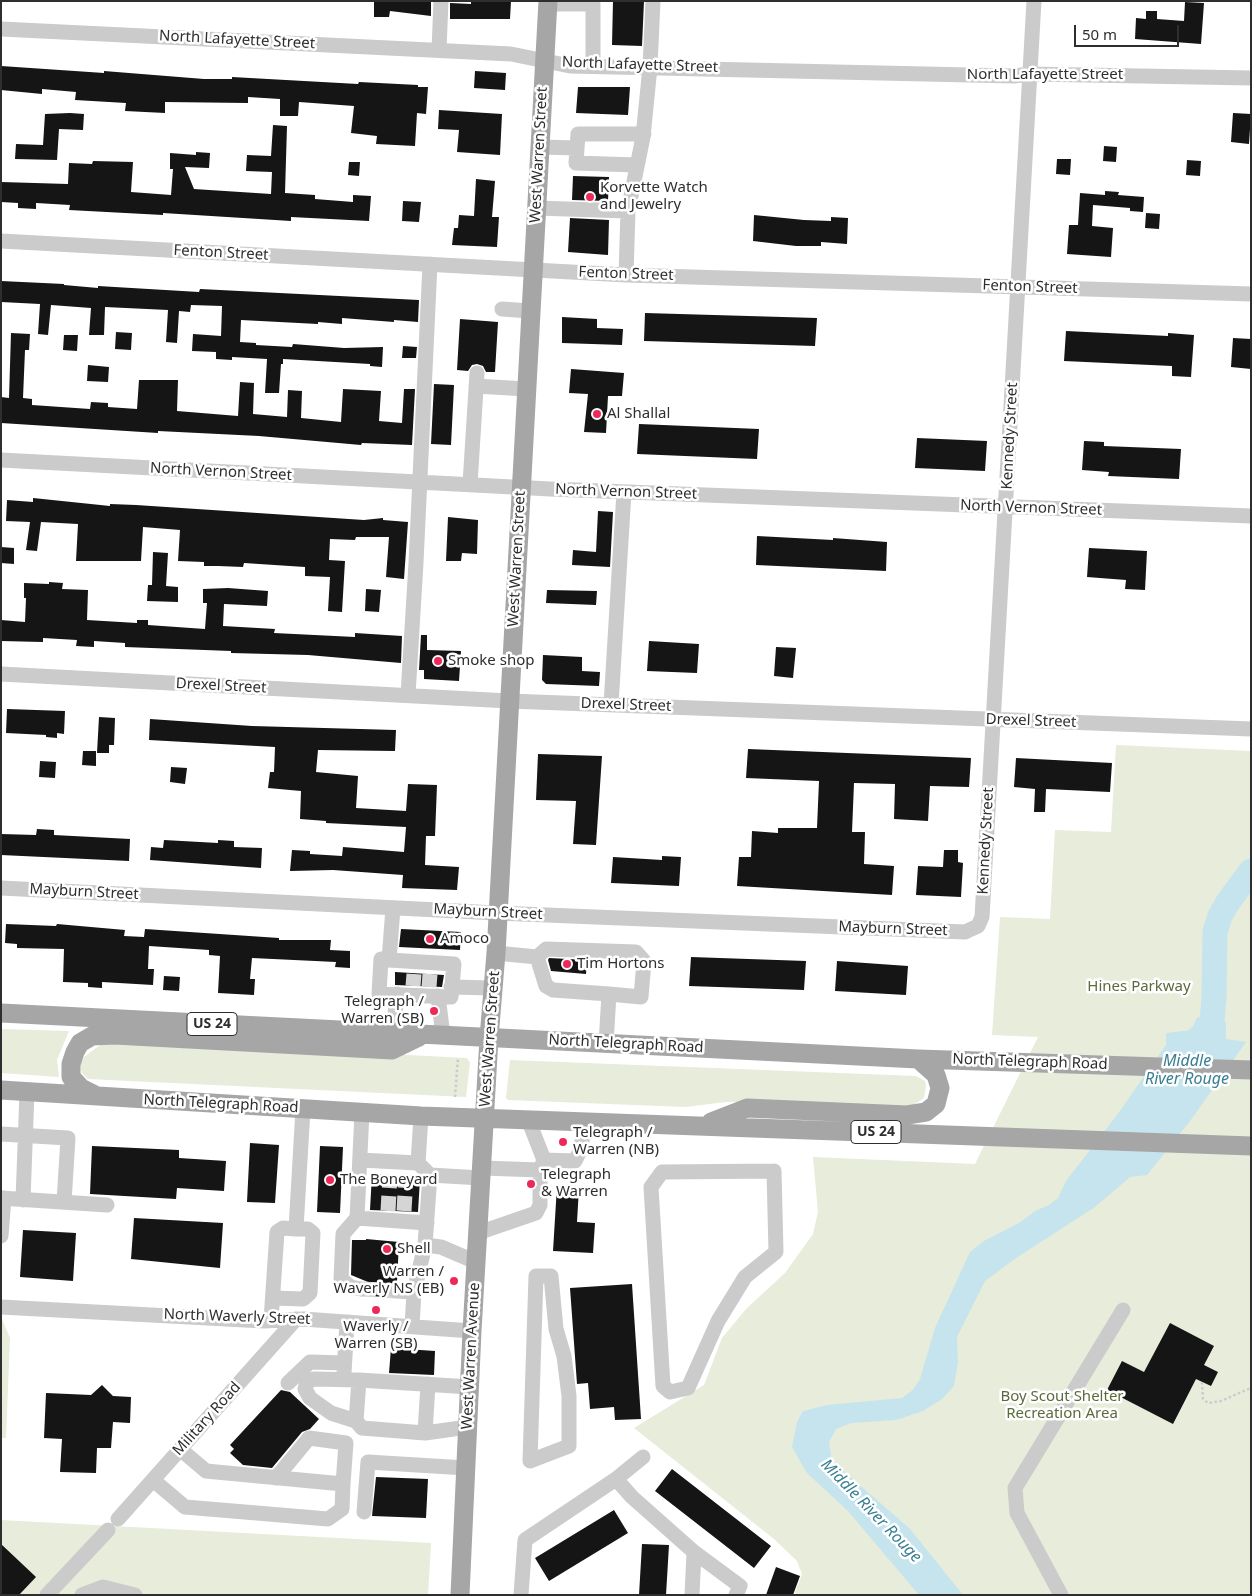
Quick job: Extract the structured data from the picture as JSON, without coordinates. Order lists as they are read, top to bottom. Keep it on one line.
{"streets":{"main road":["West Warren Street","US 24","North Telegraph Road","West Warren Avenue"],"street":["North Lafayette Street","Fenton Street","Kennedy Street","North Vernon Street","Drexel Street","Mayburn Street","North Waverly Street","Military Road"]},"crossings":[["North Lafayette Street","West Warren Street"],["North Lafayette Street","Kennedy Street"],["West Warren Street","Fenton Street"],["West Warren Street","North Vernon Street"],["West Warren Street","Drexel Street"],["West Warren Street","Mayburn Street"],["West Warren Street","North Telegraph Road"],["West Warren Street","West Warren Avenue"],["Fenton Street","Kennedy Street"],["Kennedy Street","North Vernon Street"],["Kennedy Street","Drexel Street"],["Kennedy Street","Mayburn Street"],["North Telegraph Road","West Warren Avenue"],["North Waverly Street","West Warren Avenue"],["North Waverly Street","Military Road"]],"water":["Middle River Rouge"],"parks":["Hines Parkway","Boy Scout Shelter Recreation Area"],"places":["Korvette Watch and Jewelry","Al Shallal","Smoke shop","Amoco","Tim Hortons","Telegraph / Warren (SB)","Telegraph / Warren (NB)","The Boneyard","Telegraph & Warren","Shell","Warren / Waverly NS (EB)","Waverly / Warren (SB)"],"scale_bar":"50 m"}
